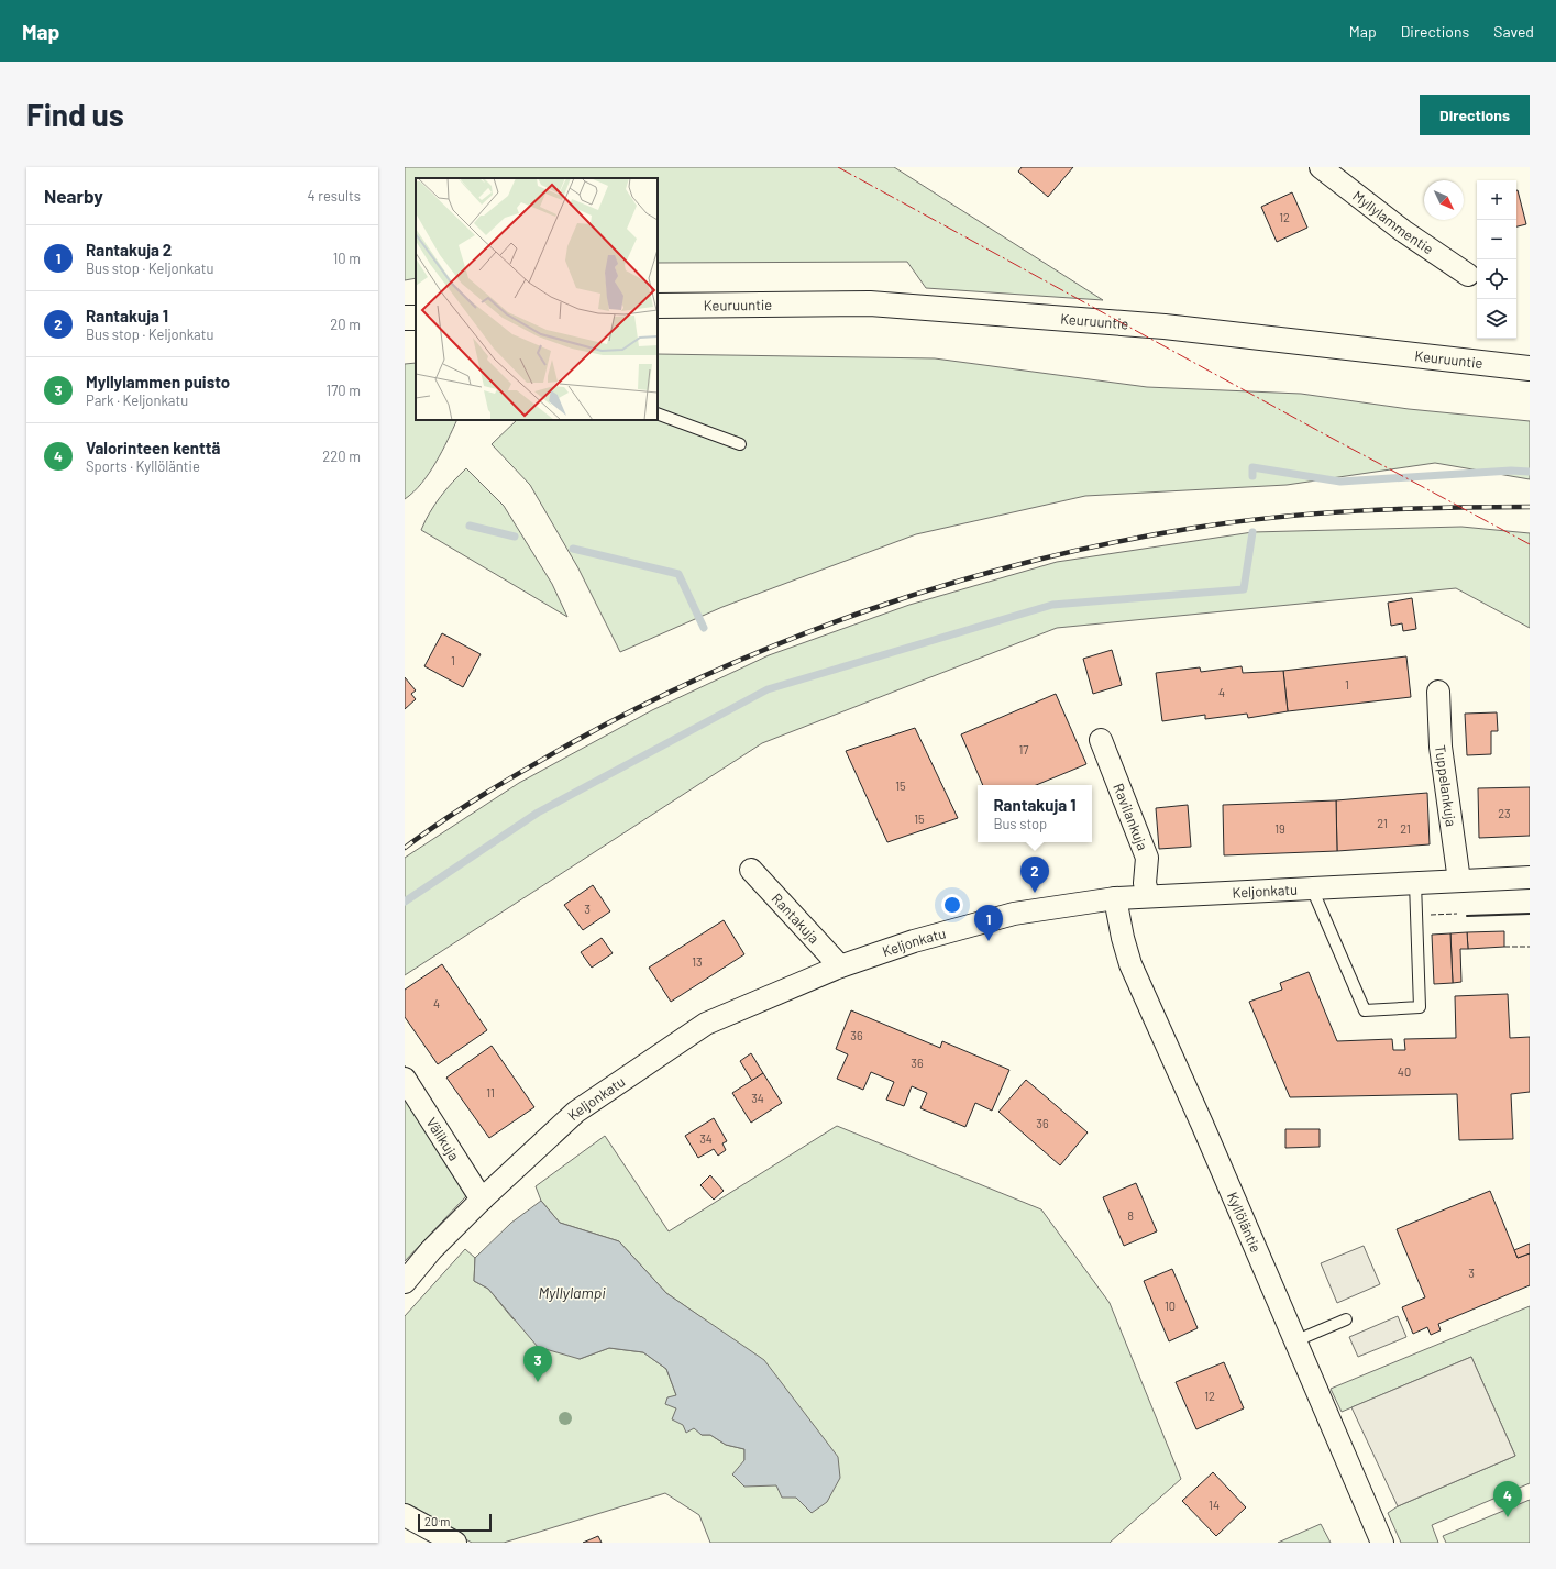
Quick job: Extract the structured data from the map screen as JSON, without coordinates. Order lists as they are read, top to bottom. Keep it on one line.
{"streets":{"highway":["Keuruuntie"],"street":["Myllylammentie","Tuppelankuja","Ravilankuja","Keljonkatu","Rantakuja","Välikuja","Kyllöläntie"]},"crossings":[["Tuppelankuja","Keljonkatu"],["Ravilankuja","Keljonkatu"],["Keljonkatu","Rantakuja"],["Keljonkatu","Välikuja"],["Keljonkatu","Kyllöläntie"]],"water":["Myllylampi"],"house_numbers":["12","1","1","4","17","15","23","15","21","19","21","3","13","4","36","36","40","11","34","36","34","8","3","10","12","14"],"scale_bar":"20 m","north":"bottom right","page":{"header":"Map","nav":["Map","Directions","Saved"],"buttons":"Directions","title":"Find us","heading":["Nearby","4 results"],"map_buttons":["+","−"],"list":[{"mark":"1","name":"Rantakuja 2","note":"Bus stop · Keljonkatu","value":"10 m"},{"mark":"2","name":"Rantakuja 1","note":"Bus stop · Keljonkatu","value":"20 m"},{"mark":"3","name":"Myllylammen puisto","note":"Park · Keljonkatu","value":"170 m"},{"mark":"4","name":"Valorinteen kenttä","note":"Sports · Kyllöläntie","value":"220 m"}],"popup":["Rantakuja 1","Bus stop"],"pins":["2","1","3","4"],"scale":"20 m"}}
